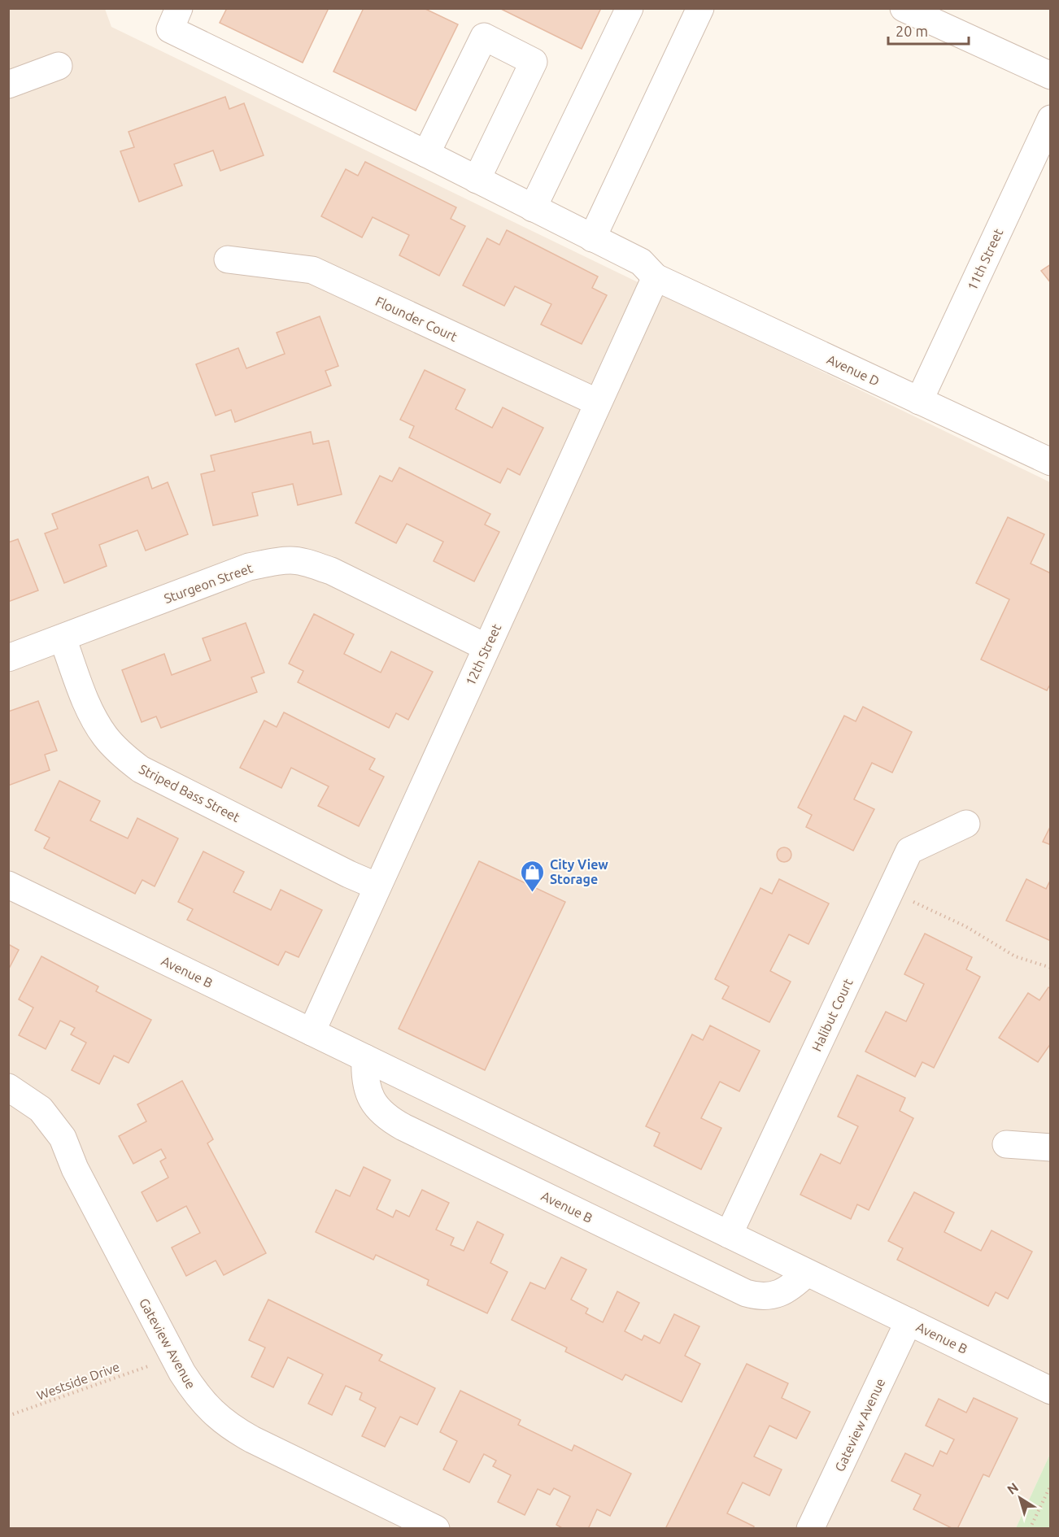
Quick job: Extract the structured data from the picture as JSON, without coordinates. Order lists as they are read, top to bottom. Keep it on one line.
{"streets":{"street":["11th Street","Flounder Court","Avenue D","Sturgeon Street","12th Street","Striped Bass Street","Avenue B","Halibut Court","Gateview Avenue"],"path":["Westside Drive"]},"crossings":[["11th Street","Avenue D"],["Flounder Court","12th Street"],["Avenue D","12th Street"],["Sturgeon Street","12th Street"],["Sturgeon Street","Striped Bass Street"],["12th Street","Striped Bass Street"],["12th Street","Avenue B"],["Avenue B","Halibut Court"],["Avenue B","Gateview Avenue"]],"places":{"shop":["City View Storage"]},"scale_bar":"20 m","north":"top left"}
